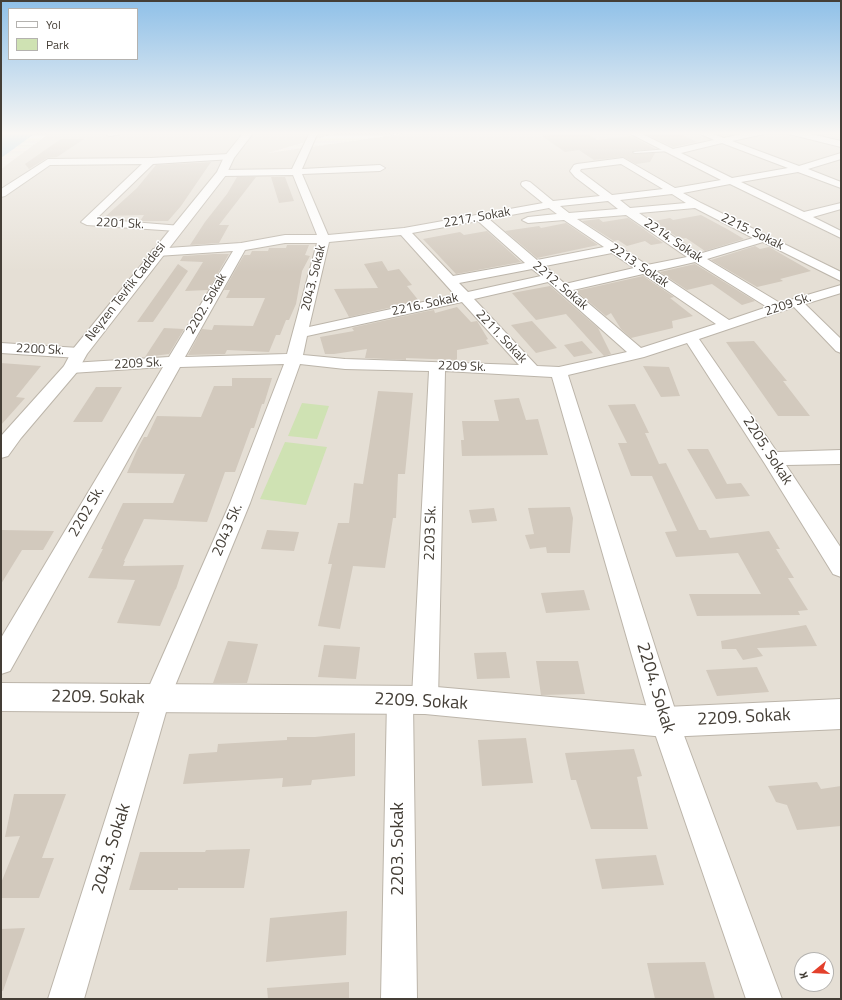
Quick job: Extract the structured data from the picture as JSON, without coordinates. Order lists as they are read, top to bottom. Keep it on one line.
{"streets":{"street":["2217. Sokak","2201 Sk.","2215. Sokak","2214. Sokak","2213. Sokak","2043. Sokak","2212. Sokak","Neyzen Tevfik Caddesi","2202. Sokak","2216. Sokak","2209 Sk.","2211. Sokak","2200 Sk.","2205. Sokak","2202 Sk.","2043 Sk.","2203 Sk.","2204. Sokak","2209. Sokak","2203. Sokak"]},"crossings":[["2217. Sokak","2215. Sokak"],["2217. Sokak","2214. Sokak"],["2217. Sokak","2213. Sokak"],["2217. Sokak","2212. Sokak"],["2201 Sk.","Neyzen Tevfik Caddesi"],["2214. Sokak","2209 Sk."],["2213. Sokak","2209 Sk."],["2043. Sokak","2216. Sokak"],["2043. Sokak","2209 Sk."],["2043. Sokak","2043 Sk."],["2043. Sokak","2209. Sokak"],["2212. Sokak","2216. Sokak"],["2212. Sokak","2209 Sk."],["Neyzen Tevfik Caddesi","2209 Sk."],["Neyzen Tevfik Caddesi","2200 Sk."],["2202. Sokak","2209 Sk."],["2202. Sokak","2202 Sk."],["2216. Sokak","2211. Sokak"],["2209 Sk.","2211. Sokak"],["2209 Sk.","2205. Sokak"],["2209 Sk.","2202 Sk."],["2209 Sk.","2043 Sk."],["2209 Sk.","2203 Sk."],["2209 Sk.","2204. Sokak"],["2043 Sk.","2209. Sokak"],["2203 Sk.","2209. Sokak"],["2203 Sk.","2203. Sokak"],["2204. Sokak","2209. Sokak"],["2209. Sokak","2203. Sokak"]],"legend":["Yol","Park"],"north":"left"}
